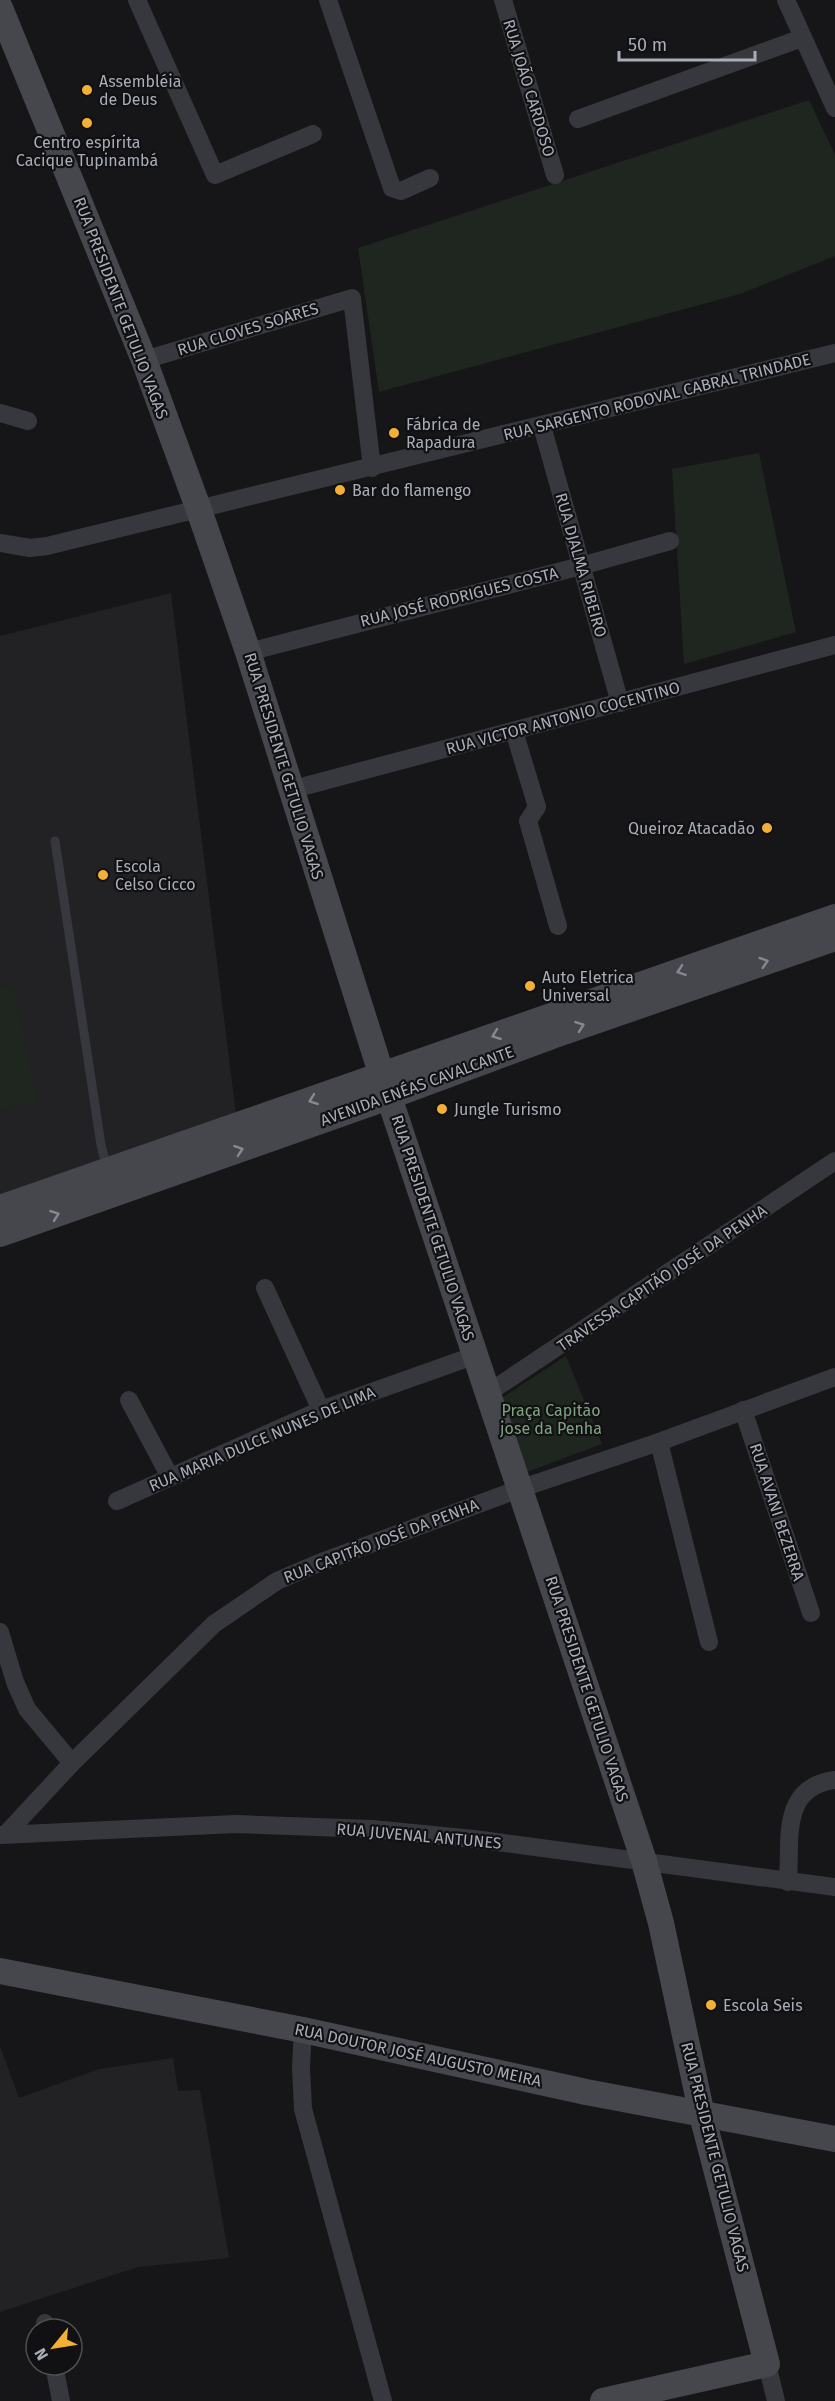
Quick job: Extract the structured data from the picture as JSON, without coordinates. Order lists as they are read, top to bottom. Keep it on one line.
{"streets":{"street":["RUA JOÃO CARDOSO","RUA PRESIDENTE GETULIO VAGAS","RUA CLOVES SOARES","RUA SARGENTO RODOVAL CABRAL TRINDADE","RUA DJALMA RIBEIRO","RUA JOSÉ RODRIGUES COSTA","RUA VICTOR ANTONIO COCENTINO","AVENIDA ENÉAS CAVALCANTE","TRAVESSA CAPITÃO JOSÉ DA PENHA","RUA MARIA DULCE NUNES DE LIMA","RUA AVANI BEZERRA","RUA CAPITÃO JOSÉ DA PENHA","RUA JUVENAL ANTUNES","RUA DOUTOR JOSÉ AUGUSTO MEIRA"]},"crossings":[["RUA PRESIDENTE GETULIO VAGAS","RUA CLOVES SOARES"],["RUA PRESIDENTE GETULIO VAGAS","RUA SARGENTO RODOVAL CABRAL TRINDADE"],["RUA PRESIDENTE GETULIO VAGAS","RUA JOSÉ RODRIGUES COSTA"],["RUA PRESIDENTE GETULIO VAGAS","RUA VICTOR ANTONIO COCENTINO"],["RUA PRESIDENTE GETULIO VAGAS","AVENIDA ENÉAS CAVALCANTE"],["RUA PRESIDENTE GETULIO VAGAS","TRAVESSA CAPITÃO JOSÉ DA PENHA"],["RUA PRESIDENTE GETULIO VAGAS","RUA MARIA DULCE NUNES DE LIMA"],["RUA PRESIDENTE GETULIO VAGAS","RUA CAPITÃO JOSÉ DA PENHA"],["RUA PRESIDENTE GETULIO VAGAS","RUA JUVENAL ANTUNES"],["RUA PRESIDENTE GETULIO VAGAS","RUA DOUTOR JOSÉ AUGUSTO MEIRA"],["RUA CLOVES SOARES","RUA SARGENTO RODOVAL CABRAL TRINDADE"],["RUA SARGENTO RODOVAL CABRAL TRINDADE","RUA DJALMA RIBEIRO"],["RUA DJALMA RIBEIRO","RUA JOSÉ RODRIGUES COSTA"],["RUA DJALMA RIBEIRO","RUA VICTOR ANTONIO COCENTINO"],["RUA AVANI BEZERRA","RUA CAPITÃO JOSÉ DA PENHA"],["RUA CAPITÃO JOSÉ DA PENHA","RUA JUVENAL ANTUNES"]],"parks":["Praça Capitão jose da Penha"],"places":["Assembléia de Deus","Centro espírita Cacique Tupinambá","Fábrica de Rapadura","Bar do flamengo","Queiroz Atacadão","Escola Celso Cicco","Auto Eletrica Universal","Jungle Turismo","Escola Seis"],"scale_bar":"50 m","north":"bottom left"}
